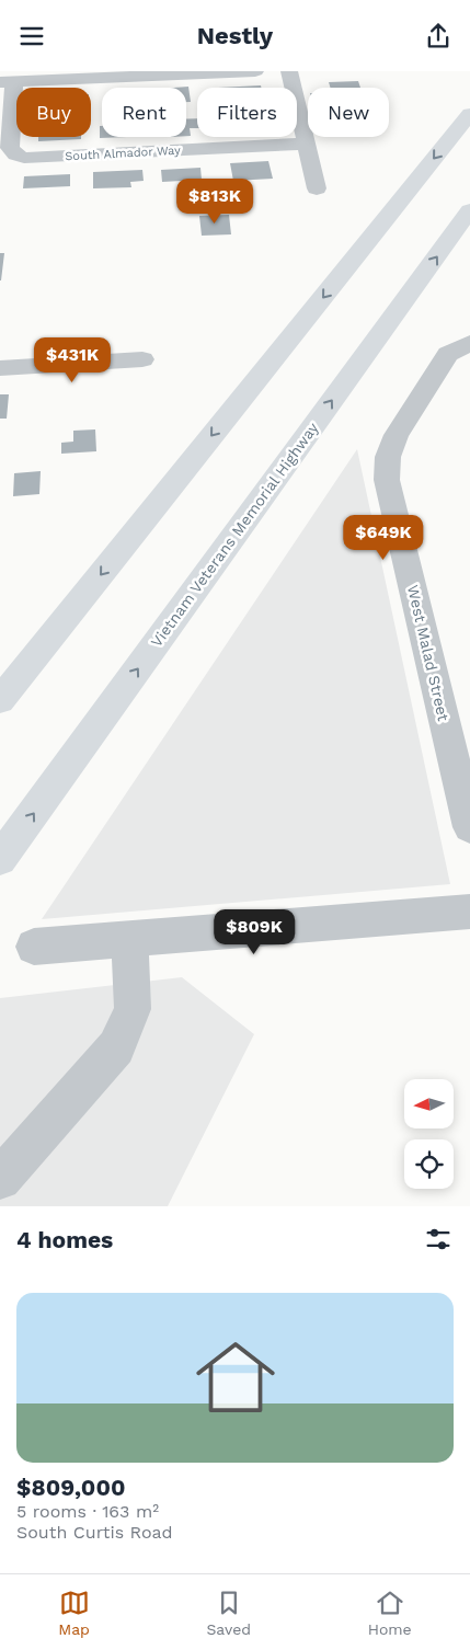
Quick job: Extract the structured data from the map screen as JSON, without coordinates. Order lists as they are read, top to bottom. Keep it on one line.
{"streets":{"highway":["Vietnam Veterans Memorial Highway"],"street":["South Almador Way","West Malad Street"]},"north":"left","page":{"header":"Nestly","chip":["Buy","Rent","Filters","New"],"price":["$813K","$431K","$649K","$809K"],"heading":"4 homes","list":[{"name":"$809,000","note":"5 rooms · 163 m² · South Curtis Road"}],"tabs":["Map","Saved","Home"]}}
